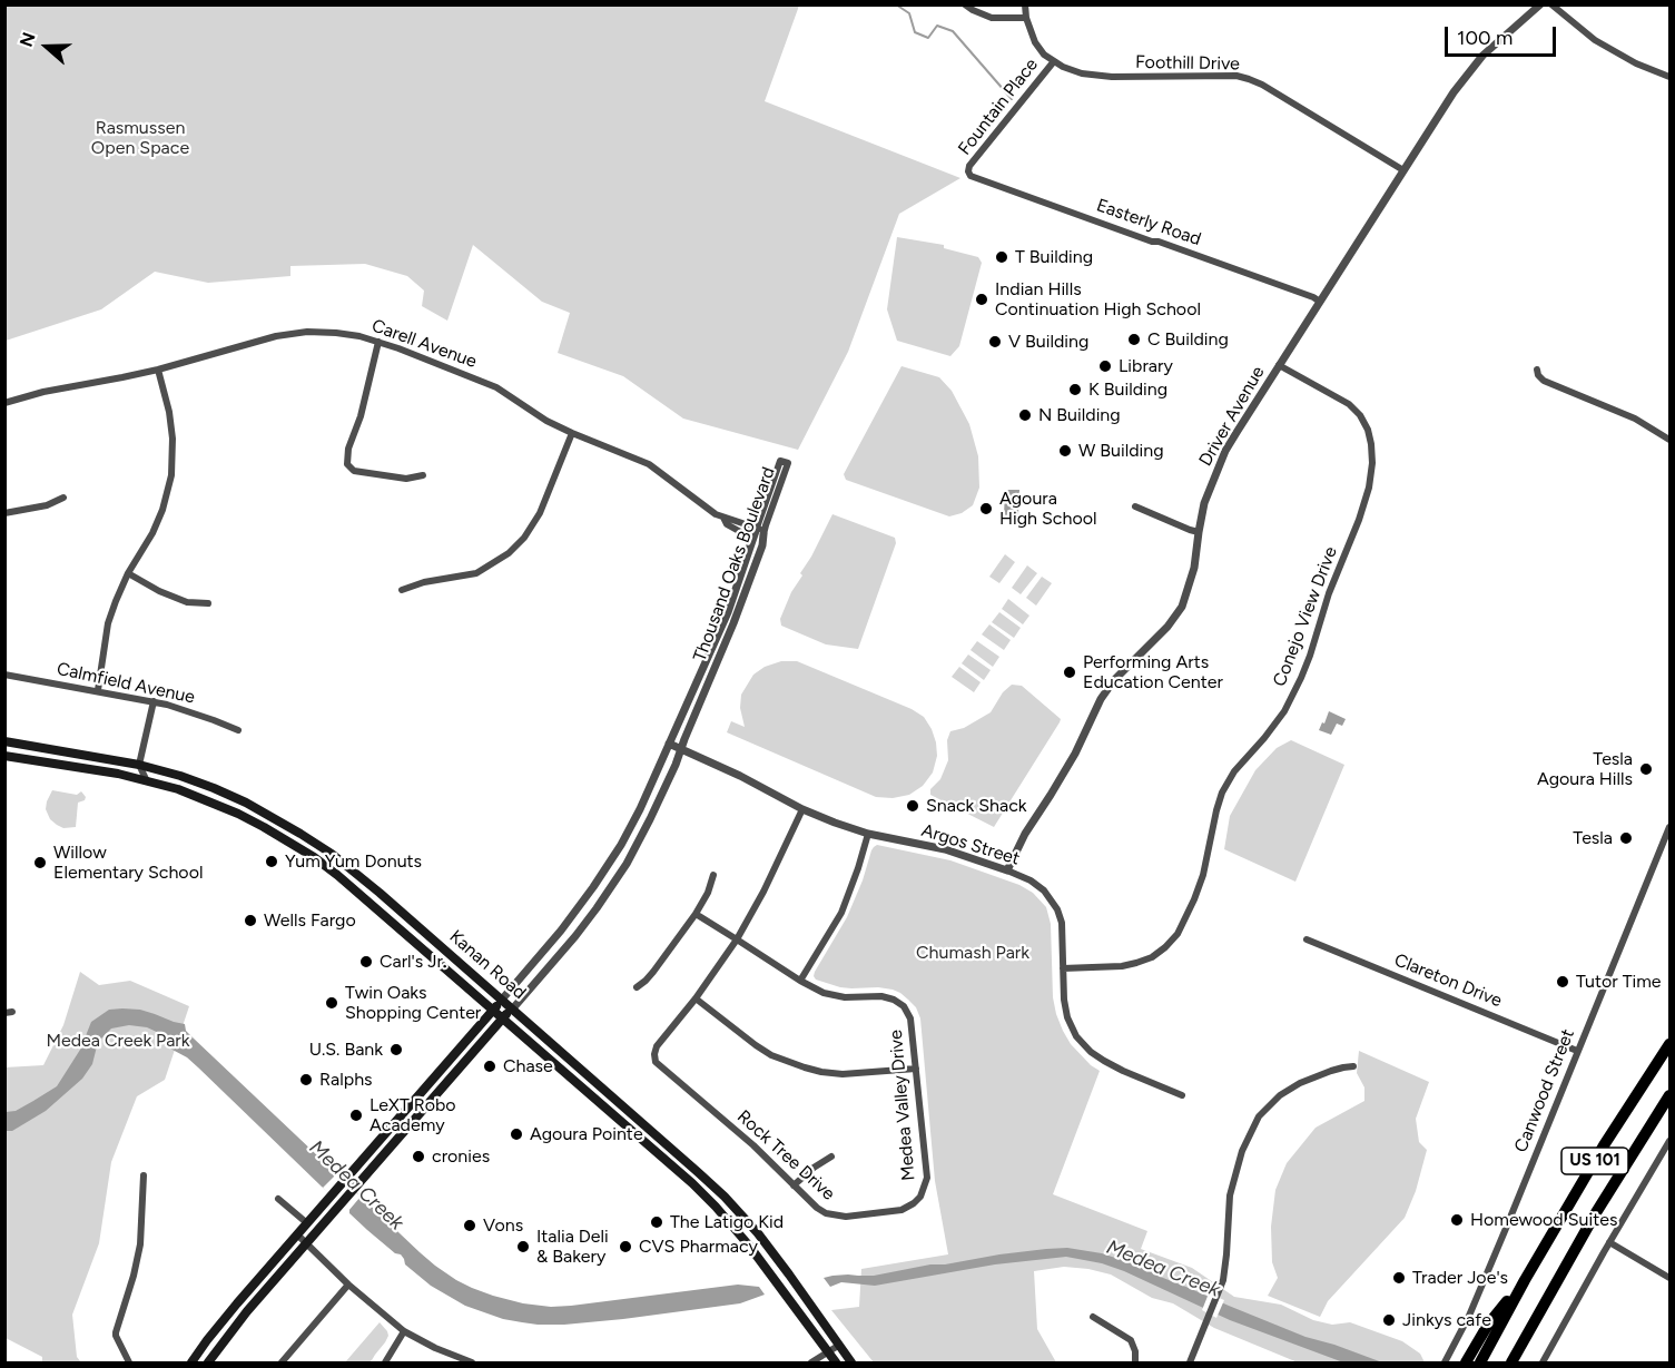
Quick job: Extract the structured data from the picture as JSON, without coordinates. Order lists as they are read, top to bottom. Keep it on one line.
{"streets":{"highway":["US 101"],"main road":["Thousand Oaks Boulevard","Kanan Road"],"street":["Foothill Drive","Fountain Place","Easterly Road","Carell Avenue","Driver Avenue","Conejo View Drive","Calmfield Avenue","Argos Street","Clareton Drive","Canwood Street","Medea Valley Drive","Rock Tree Drive"]},"crossings":[["Foothill Drive","Fountain Place"],["Foothill Drive","Driver Avenue"],["Fountain Place","Easterly Road"],["Easterly Road","Driver Avenue"],["Carell Avenue","Thousand Oaks Boulevard"],["Driver Avenue","Conejo View Drive"],["Driver Avenue","Argos Street"],["Thousand Oaks Boulevard","Argos Street"],["Thousand Oaks Boulevard","Kanan Road"],["Conejo View Drive","Argos Street"],["Clareton Drive","Canwood Street"],["Medea Valley Drive","Rock Tree Drive"]],"water":["Medea Creek"],"parks":["Rasmussen Open Space","Chumash Park","Medea Creek Park"],"places":["T Building","Indian Hills Continuation High School","C Building","V Building","Library","K Building","N Building","W Building","Agoura High School","Performing Arts Education Center","Tesla Agoura Hills","Snack Shack","Tesla","Yum Yum Donuts","Willow Elementary School","Wells Fargo","Carl's Jr.","Tutor Time","Twin Oaks Shopping Center","U.S. Bank","Chase","Ralphs","LeXT Robo Academy","Agoura Pointe","cronies","Homewood Suites","The Latigo Kid","Vons","Italia Deli & Bakery","CVS Pharmacy","Trader Joe's","Jinkys cafe"],"scale_bar":"100 m","north":"left"}
